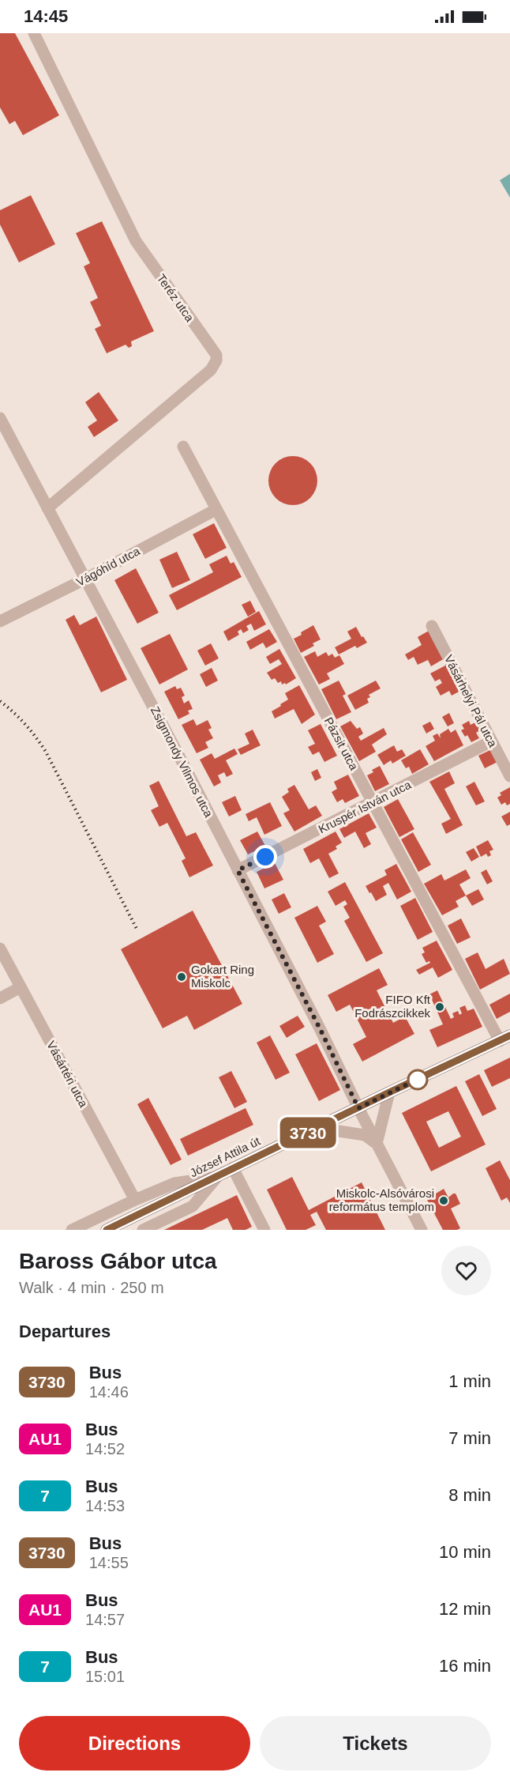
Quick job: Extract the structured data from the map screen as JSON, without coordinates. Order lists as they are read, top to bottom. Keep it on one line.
{"streets":{"main road":["József Attila út"],"street":["Teréz utca","Vágóhíd utca","Vásárhelyi Pál utca","Pázsit utca","Zsigmondy Vilmos utca","Kruspér István utca","Vásártéri utca"]},"crossings":[["Teréz utca","Zsigmondy Vilmos utca"],["Vágóhíd utca","Pázsit utca"],["Vágóhíd utca","Zsigmondy Vilmos utca"],["Vásárhelyi Pál utca","Kruspér István utca"],["Pázsit utca","Kruspér István utca"],["Pázsit utca","József Attila út"],["Zsigmondy Vilmos utca","Kruspér István utca"],["Zsigmondy Vilmos utca","József Attila út"]],"places":["Gokart Ring Miskolc","FIFO Kft Fodrászcikkek","Miskolc-Alsóvárosi református templom"],"lines":["bus line 3730"],"page":{"status":"14:45","on_map":"3730","heading":[["Baross Gábor utca","Walk · 4 min · 250 m"],"Departures"],"list":[{"mark":"3730","name":"Bus","note":"14:46","value":"1 min"},{"mark":"AU1","name":"Bus","note":"14:52","value":"7 min"},{"mark":"7","name":"Bus","note":"14:53","value":"8 min"},{"mark":"3730","name":"Bus","note":"14:55","value":"10 min"},{"mark":"AU1","name":"Bus","note":"14:57","value":"12 min"},{"mark":"7","name":"Bus","note":"15:01","value":"16 min"}],"buttons":["Directions","Tickets"]}}
